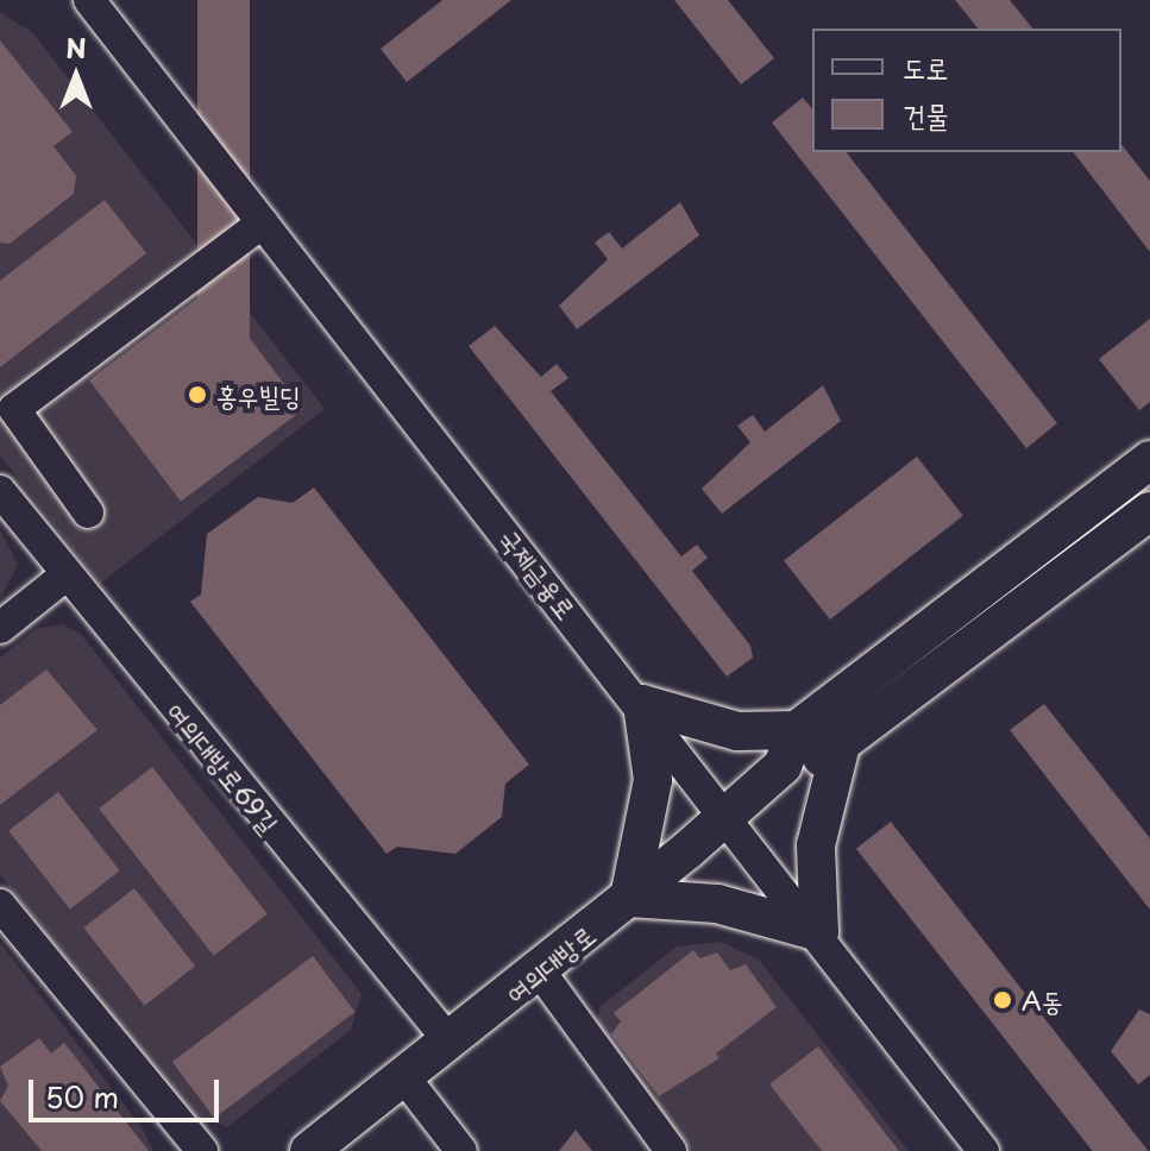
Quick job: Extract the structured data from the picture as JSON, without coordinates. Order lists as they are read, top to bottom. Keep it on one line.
{"streets":{"main road":["여의대방로"],"street":["국제금융로","여의대방로69길"]},"crossings":[["국제금융로","여의대방로"],["여의대방로69길","여의대방로"]],"places":["홍우빌딩","A동"],"legend":["도로","건물"],"scale_bar":"50 m","north":"top"}
